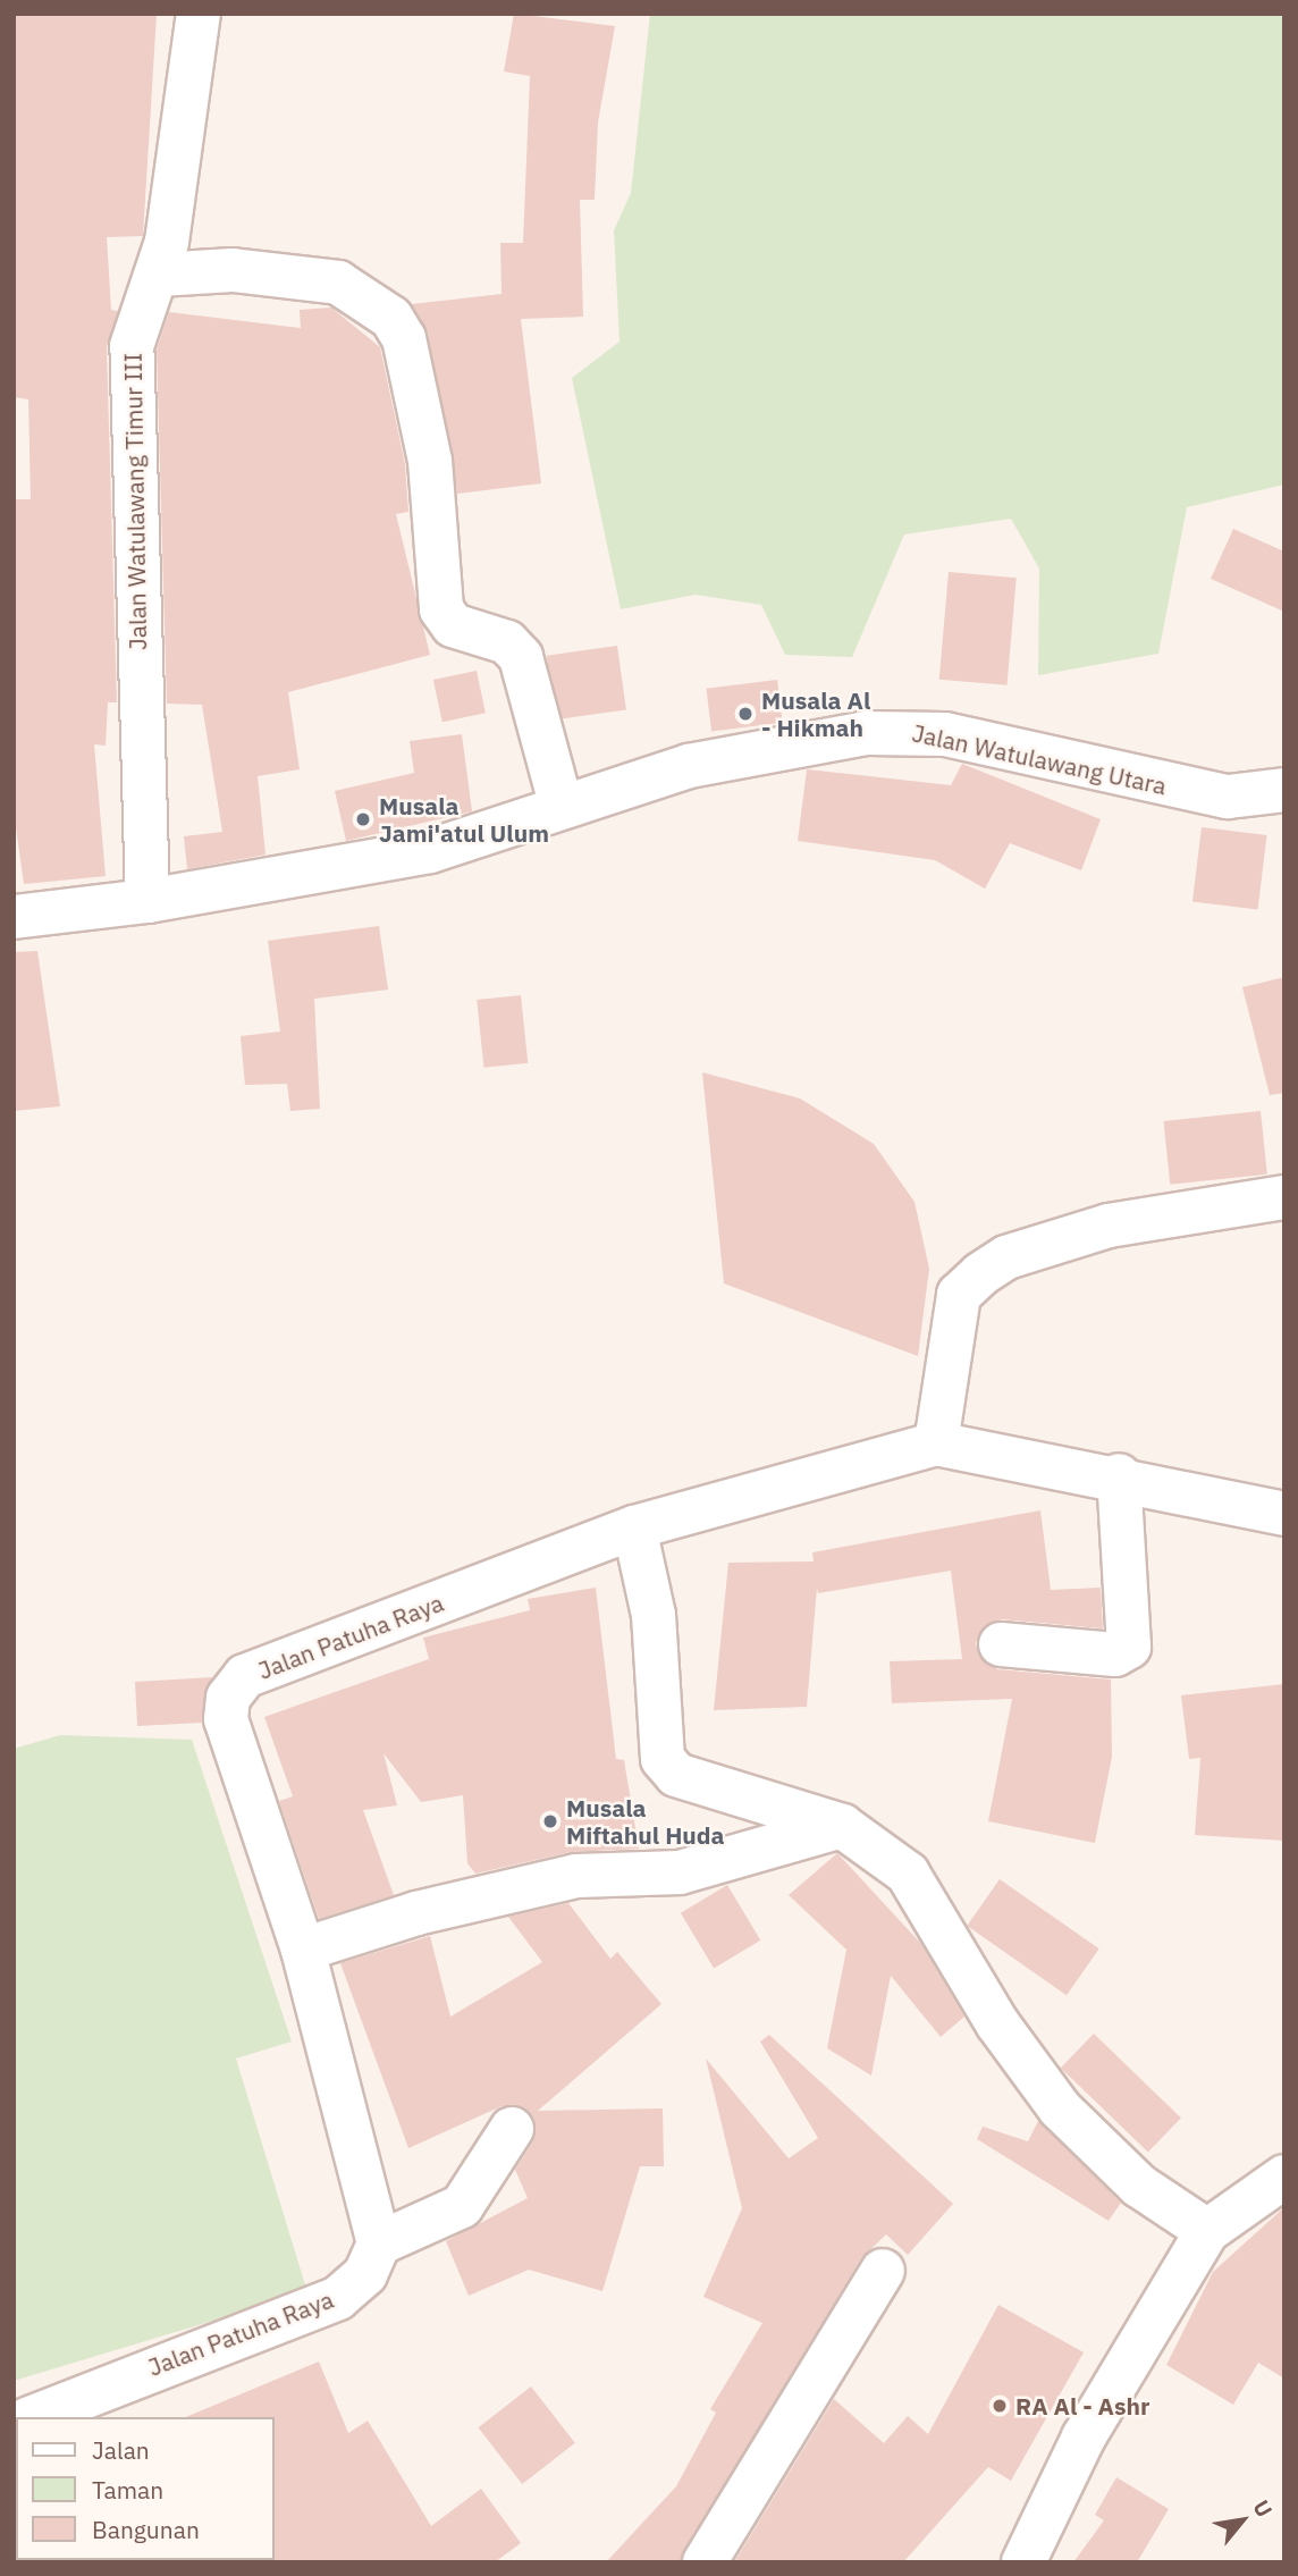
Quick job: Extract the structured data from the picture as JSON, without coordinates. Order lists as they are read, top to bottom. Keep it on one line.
{"streets":{"street":["Jalan Watulawang Timur III","Jalan Watulawang Utara","Jalan Patuha Raya"]},"crossings":[["Jalan Watulawang Timur III","Jalan Watulawang Utara"]],"places":["Musala Al - Hikmah","Musala Jami'atul Ulum","Musala Miftahul Huda","RA Al - Ashr"],"legend":["Jalan","Taman","Bangunan"],"north":"top right"}
